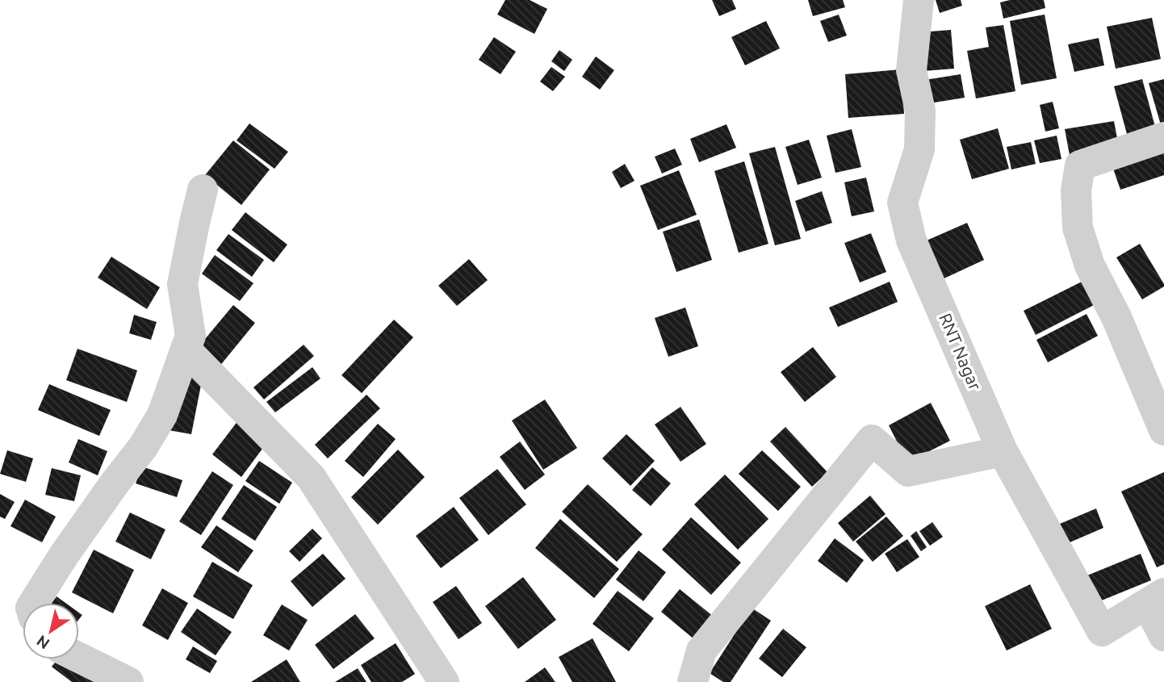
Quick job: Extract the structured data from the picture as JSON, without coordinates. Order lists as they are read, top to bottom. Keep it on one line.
{"streets":{"street":["RNT Nagar"]},"north":"bottom left"}
